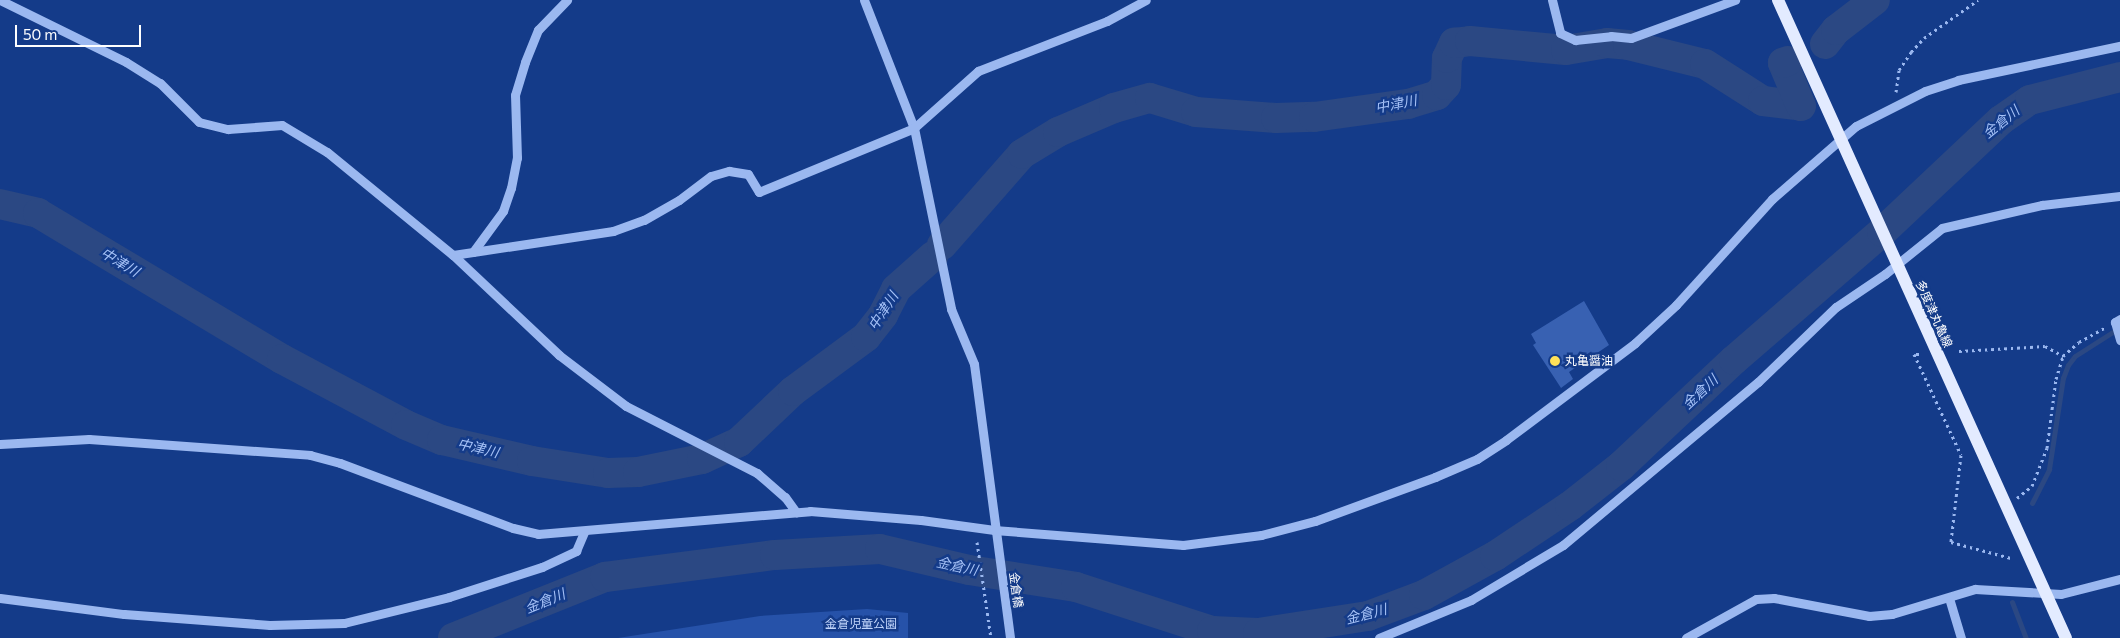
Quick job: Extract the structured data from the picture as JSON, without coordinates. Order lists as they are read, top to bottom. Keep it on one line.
{"streets":{"main road":["多度津丸亀線"],"street":["金倉橋"]},"water":["中津川","金倉川"],"parks":["金倉児童公園"],"places":["丸亀醤油"],"scale_bar":"50 m"}
